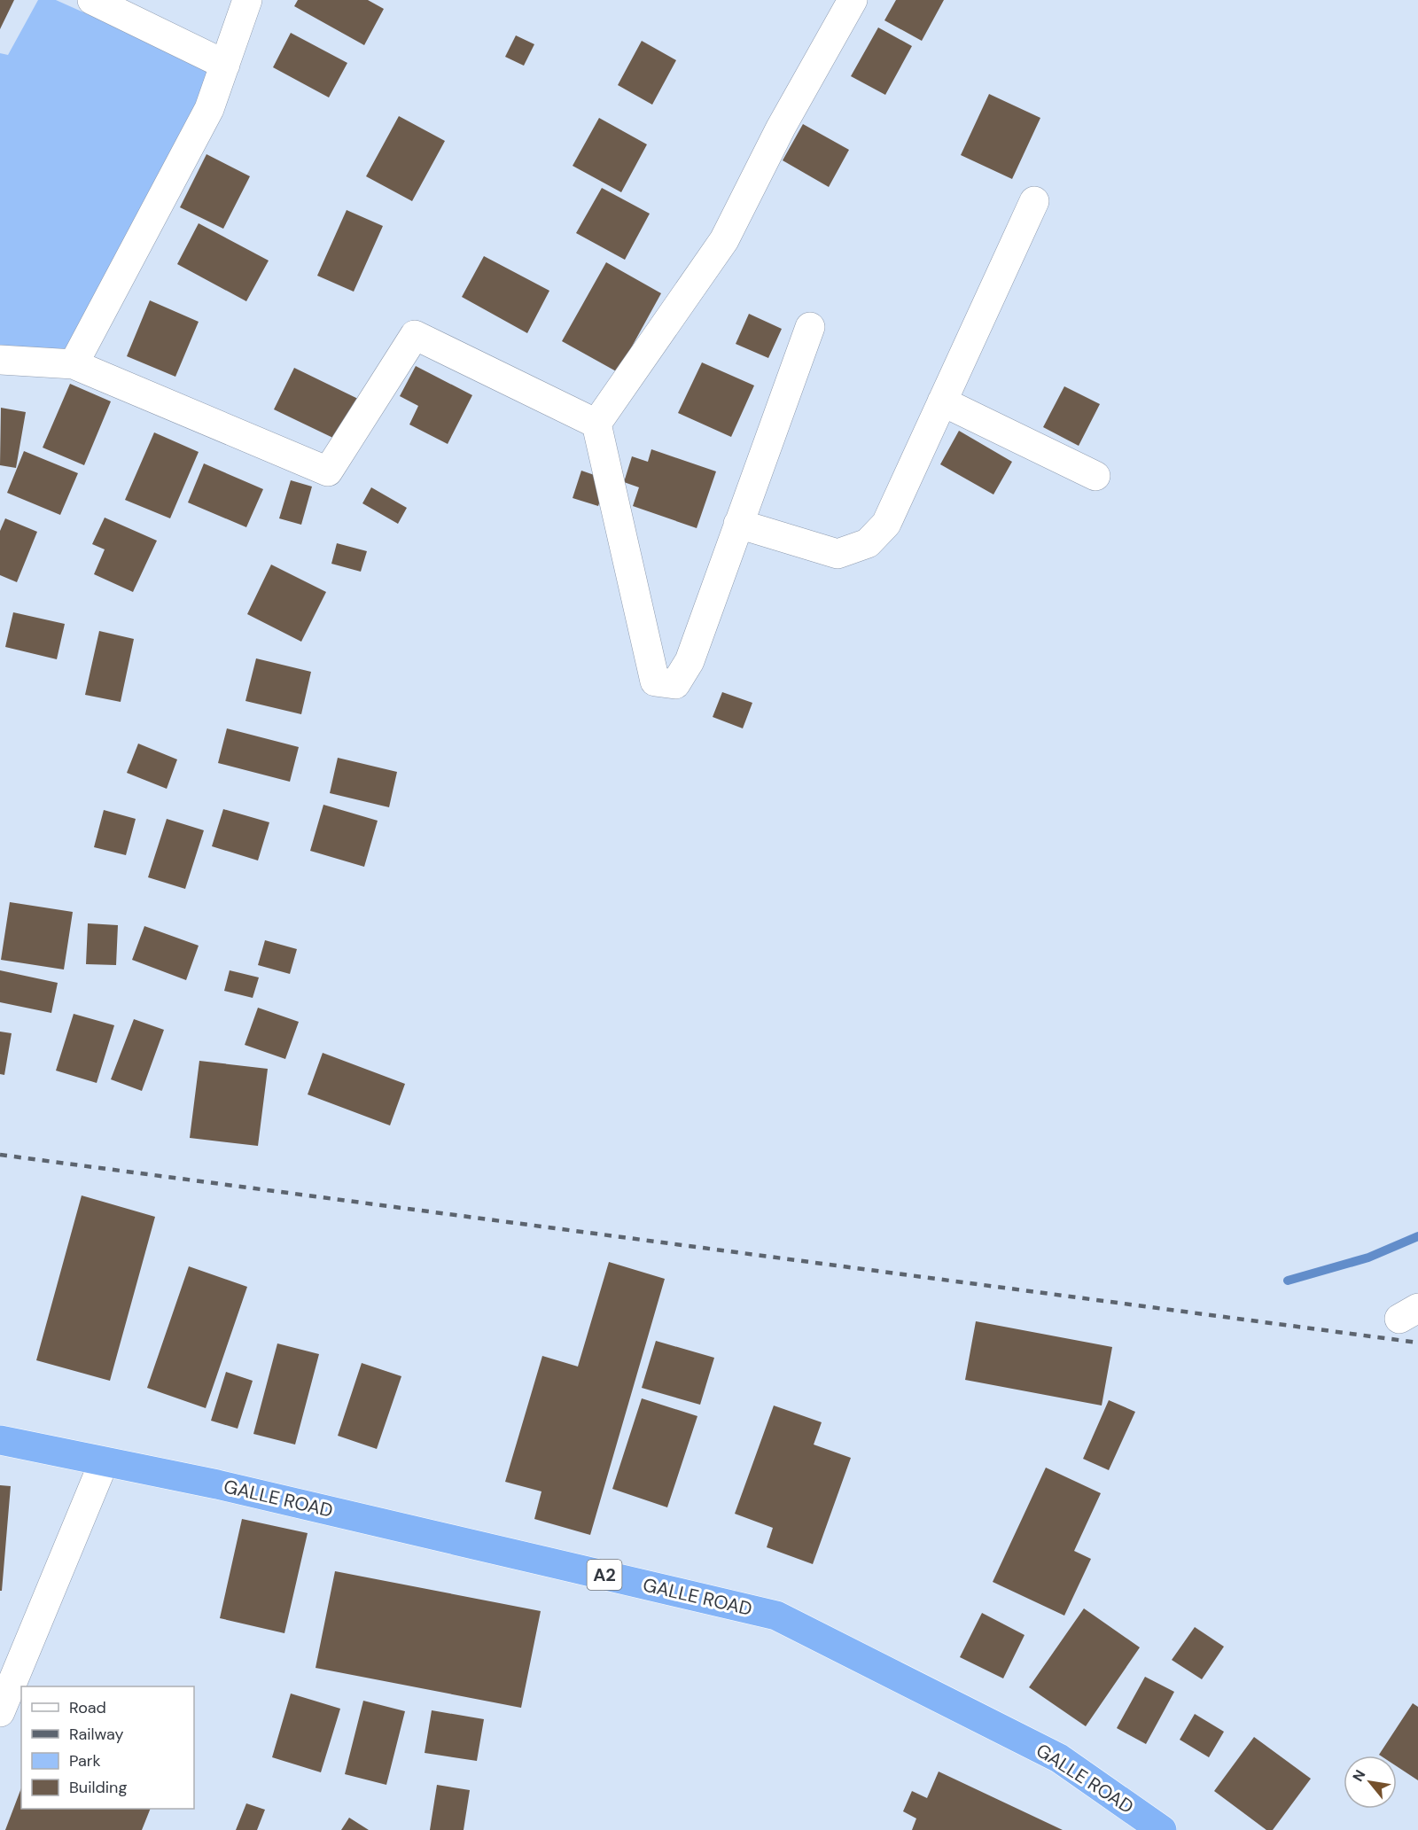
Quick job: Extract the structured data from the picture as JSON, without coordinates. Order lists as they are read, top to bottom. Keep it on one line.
{"streets":{"highway":["GALLE ROAD","A2"]},"legend":["Road","Railway","Park","Building"],"north":"top left"}
